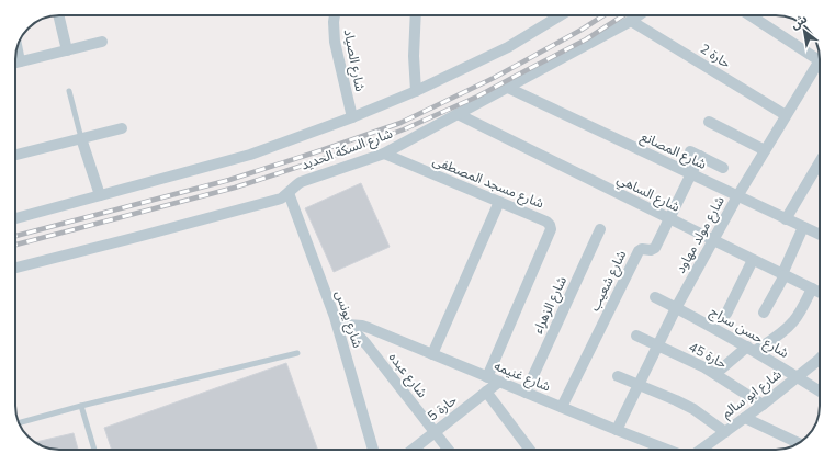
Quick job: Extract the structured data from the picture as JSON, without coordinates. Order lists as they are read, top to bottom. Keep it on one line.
{"streets":{"street":["حارة 2","شارع الصياد","شارع السكة الحديد","شارع المصانع","شارع مسجد المصطفى","شارع الساهي","شارع مولد مهاود","شارع شعيب","شارع الزهراء","شارع يونس","شارع حسن سراج","حارة 45","شارع عبده","شارع غنيمه","شارع ابو سالم","حارة 5"]},"crossings":[["حارة 2","شارع السكة الحديد"],["حارة 2","شارع مولد مهاود"],["شارع السكة الحديد","شارع المصانع"],["شارع السكة الحديد","شارع مسجد المصطفى"],["شارع السكة الحديد","شارع الساهي"],["شارع السكة الحديد","شارع يونس"],["شارع المصانع","شارع مولد مهاود"],["شارع المصانع","شارع شعيب"],["شارع مسجد المصطفى","شارع غنيمه"],["شارع الساهي","شارع مولد مهاود"],["شارع الساهي","شارع شعيب"],["شارع مولد مهاود","شارع حسن سراج"],["شارع مولد مهاود","حارة 45"],["شارع مولد مهاود","شارع غنيمه"],["شارع شعيب","شارع غنيمه"],["شارع الزهراء","شارع غنيمه"],["شارع يونس","شارع عبده"],["شارع حسن سراج","شارع ابو سالم"],["حارة 45","شارع ابو سالم"],["شارع عبده","شارع غنيمه"],["شارع عبده","حارة 5"],["شارع غنيمه","حارة 5"]],"north":"top left"}
